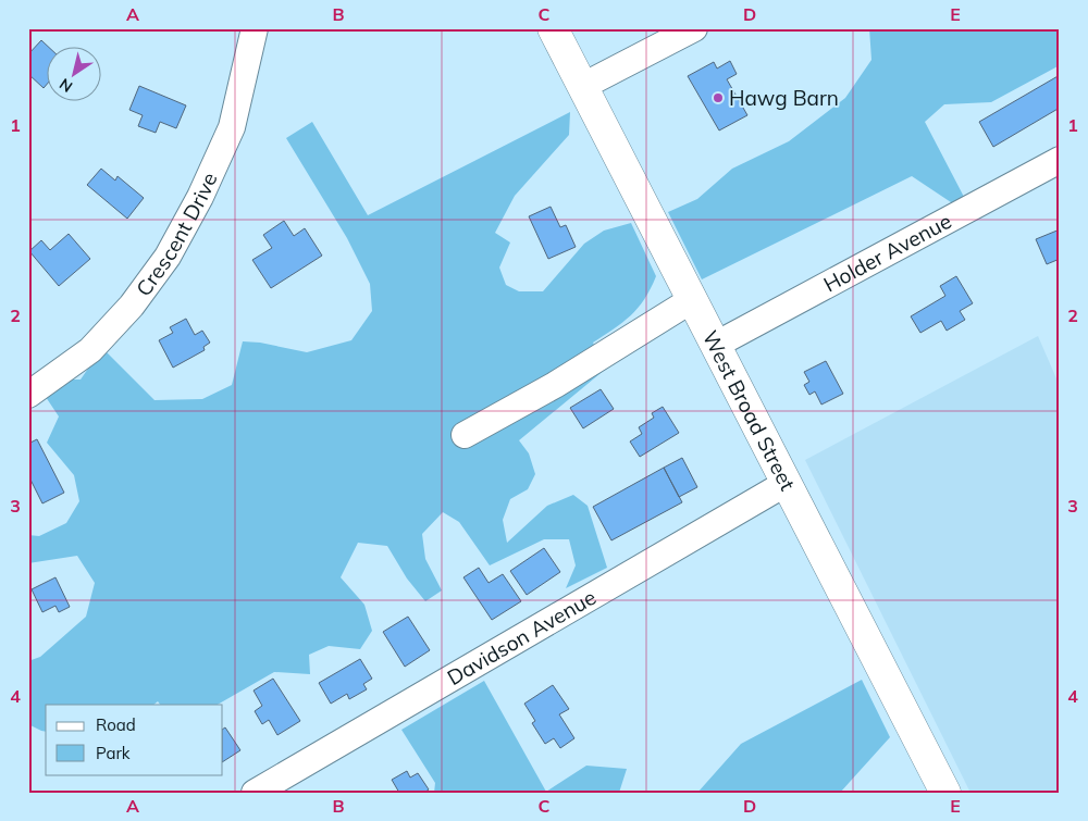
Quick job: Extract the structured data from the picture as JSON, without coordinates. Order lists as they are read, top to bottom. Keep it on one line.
{"streets":{"main road":["West Broad Street"],"street":["Crescent Drive","Holder Avenue","Davidson Avenue"]},"crossings":[["Holder Avenue","West Broad Street"],["West Broad Street","Davidson Avenue"]],"places":["Hawg Barn"],"legend":["Road","Park"],"north":"bottom left","grid":{"columns":["A","B","C","D","E"],"rows":["1","2","3","4"]}}
